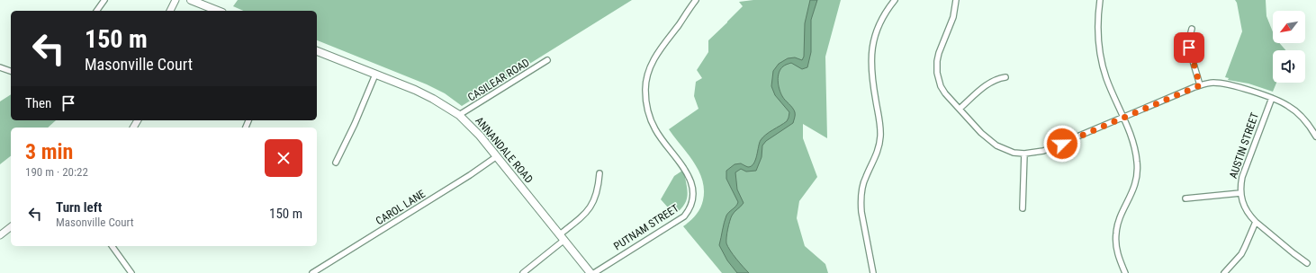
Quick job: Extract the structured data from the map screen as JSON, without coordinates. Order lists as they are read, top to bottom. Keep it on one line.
{"streets":{"main road":["ANNANDALE ROAD"],"street":["CASILEAR ROAD","AUSTIN STREET","CAROL LANE","PUTNAM STREET"]},"crossings":[["CASILEAR ROAD","ANNANDALE ROAD"],["ANNANDALE ROAD","CAROL LANE"]],"north":"bottom left","page":{"turn":["150 m","Masonville Court"],"then":"Then","heading":["3 min","190 m · 20:22"],"list":[{"name":"Turn left","note":"Masonville Court","value":"150 m"}]}}
